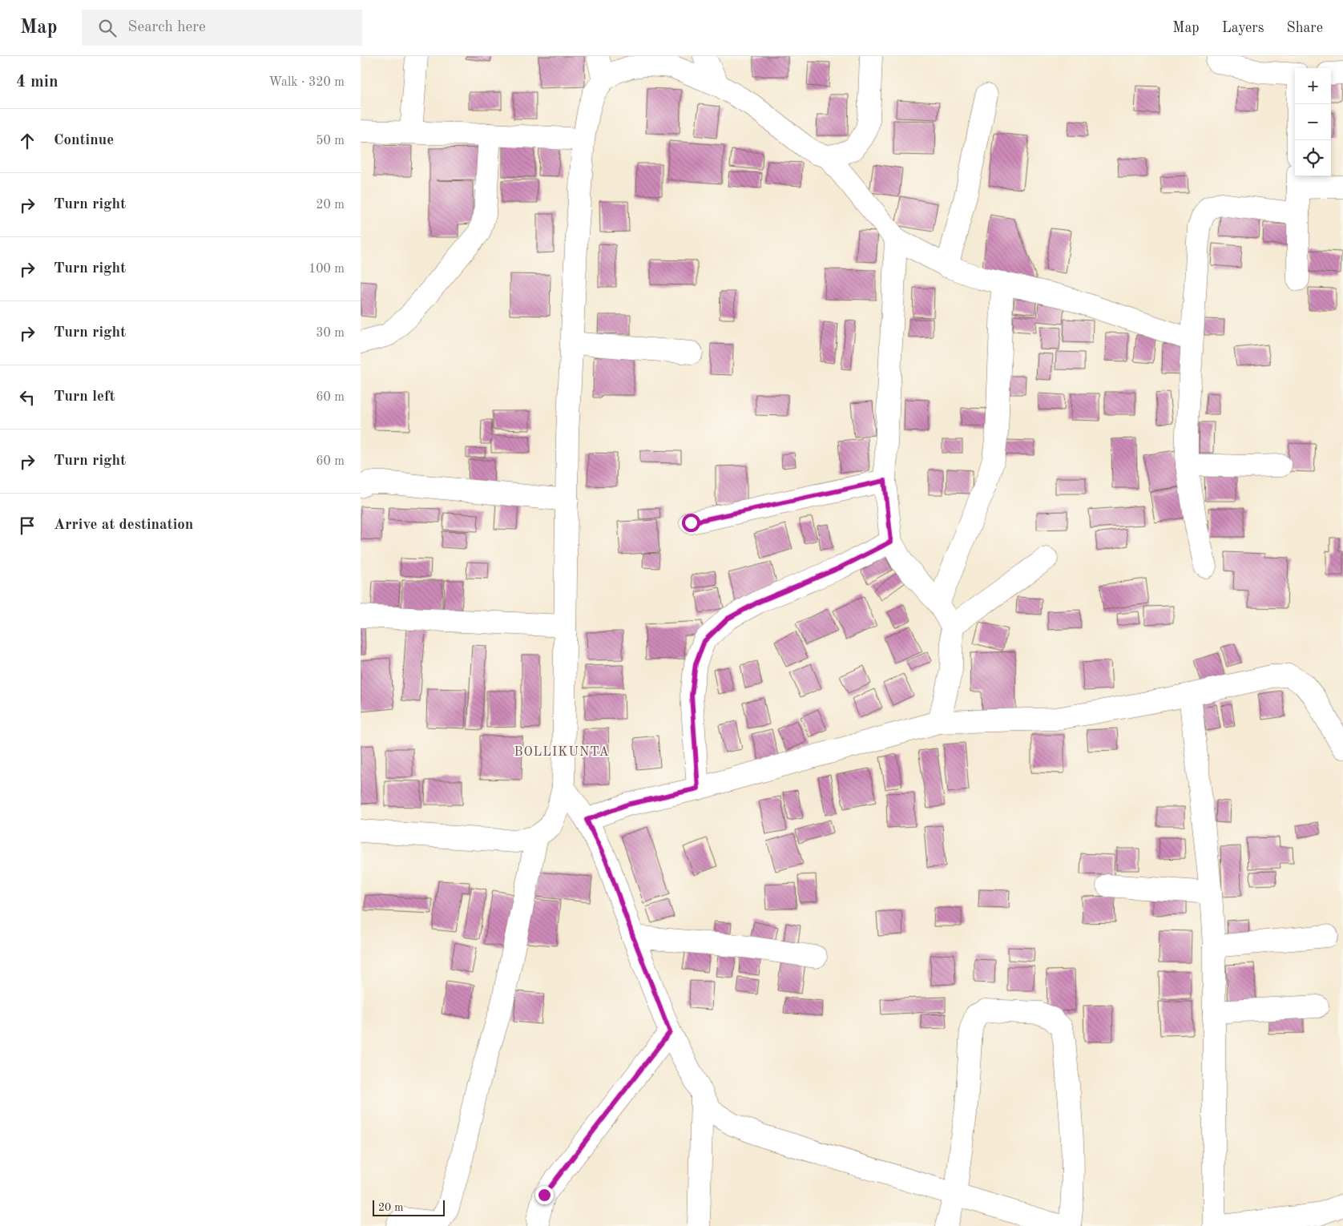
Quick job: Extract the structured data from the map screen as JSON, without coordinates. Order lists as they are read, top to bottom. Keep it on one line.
{"districts":["BOLLIKUNTA"],"scale_bar":"20 m","page":{"header":"Map","search":"Search here","nav":["Map","Layers","Share"],"heading":["4 min","Walk · 320 m"],"map_buttons":["+","−"],"list":[["Continue","50 m"],["Turn right","20 m"],["Turn right","100 m"],["Turn right","30 m"],["Turn left","60 m"],["Turn right","60 m"],"Arrive at destination"],"scale":"20 m"}}
